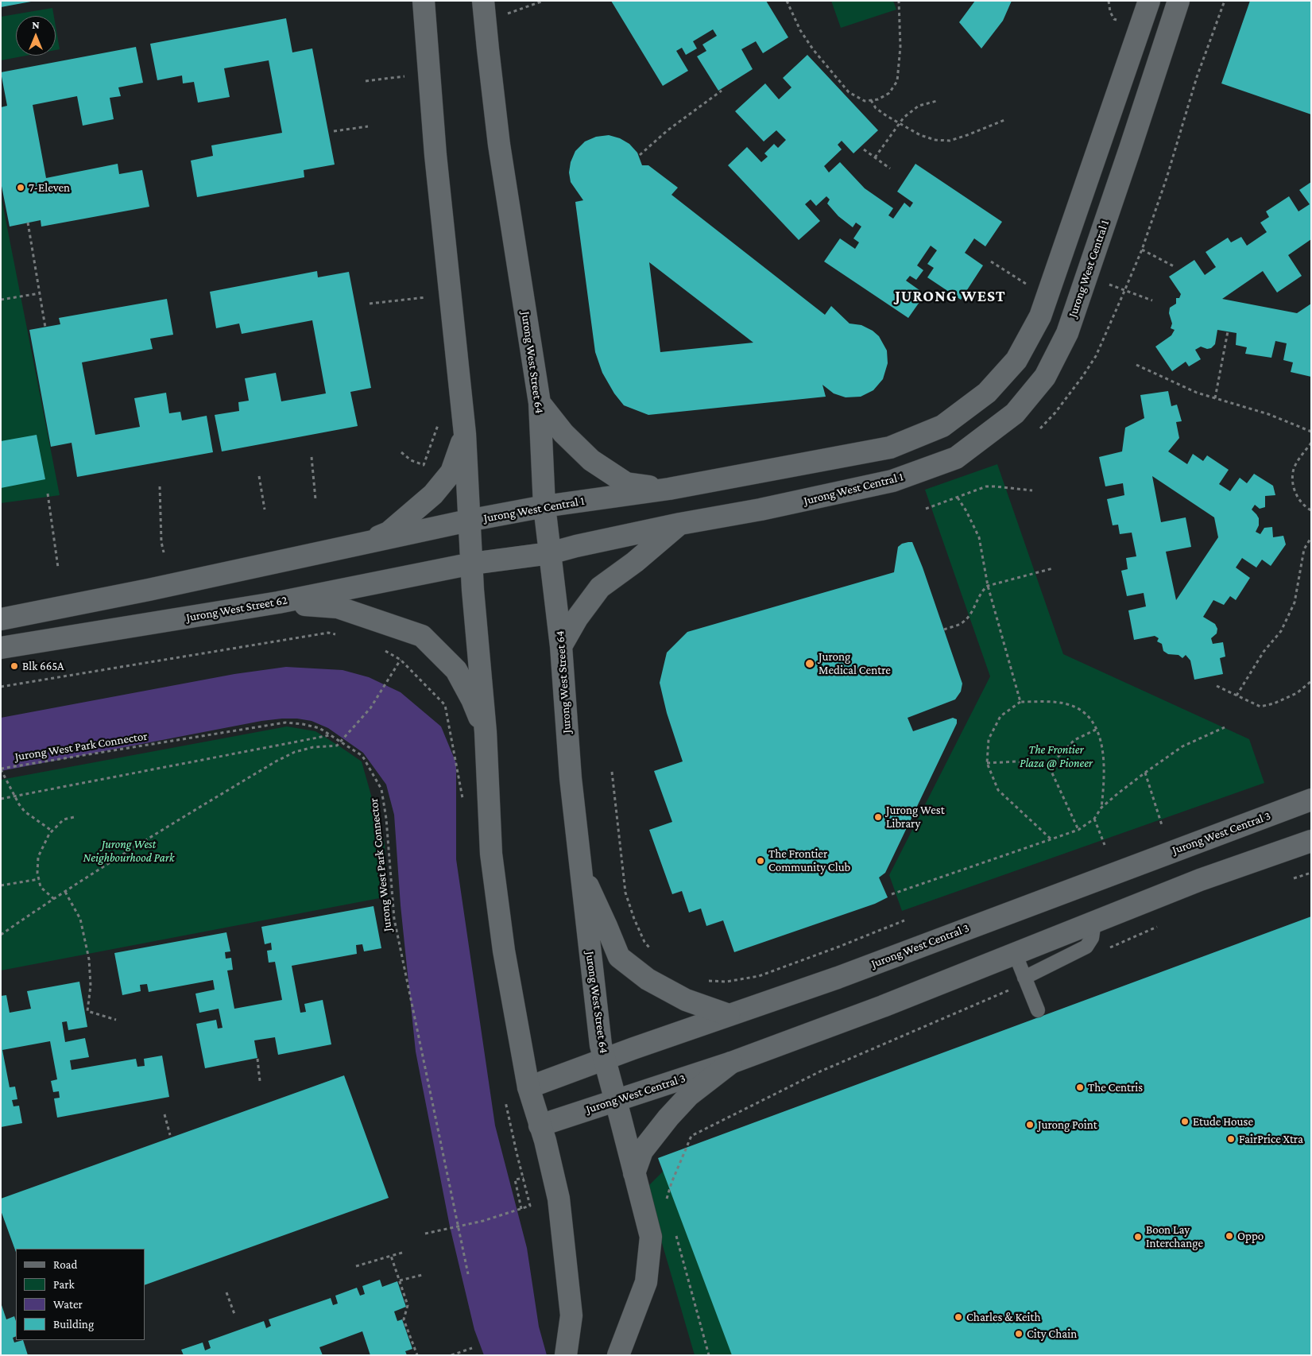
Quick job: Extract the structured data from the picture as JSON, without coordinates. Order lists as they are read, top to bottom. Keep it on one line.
{"streets":{"street":["Jurong West Central 1","Jurong West Street 64","Jurong West Street 62","Jurong West Central 3"],"path":["Jurong West Park Connector"]},"crossings":[["Jurong West Central 1","Jurong West Street 64"],["Jurong West Central 1","Jurong West Street 62"],["Jurong West Street 64","Jurong West Central 3"]],"districts":["JURONG WEST"],"parks":["The Frontier Plaza @ Pioneer","Jurong West Neighbourhood Park"],"places":["7-Eleven","Jurong Medical Centre","Blk 665A","Jurong West Library","The Frontier Community Club","The Centris","Etude House","Jurong Point","FairPrice Xtra","Oppo","Boon Lay Interchange","Charles & Keith","City Chain"],"legend":["Road","Park","Water","Building"],"north":"top"}
